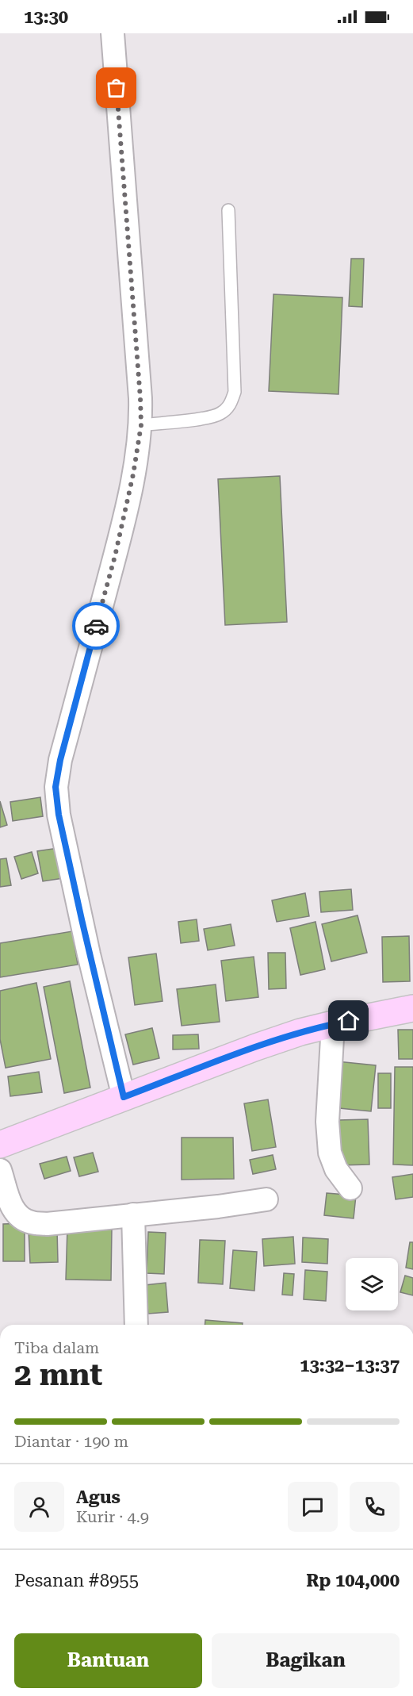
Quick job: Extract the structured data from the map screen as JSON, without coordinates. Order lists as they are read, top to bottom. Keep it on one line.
{"page":{"status":"13:30","heading":["2 mnt","Tiba dalam","13:32–13:37"],"panel":["Agus","Kurir · 4.9","Pesanan #8955","Rp 104,000"],"bar":"Diantar · 190 m","buttons":["Bantuan","Bagikan"]}}
